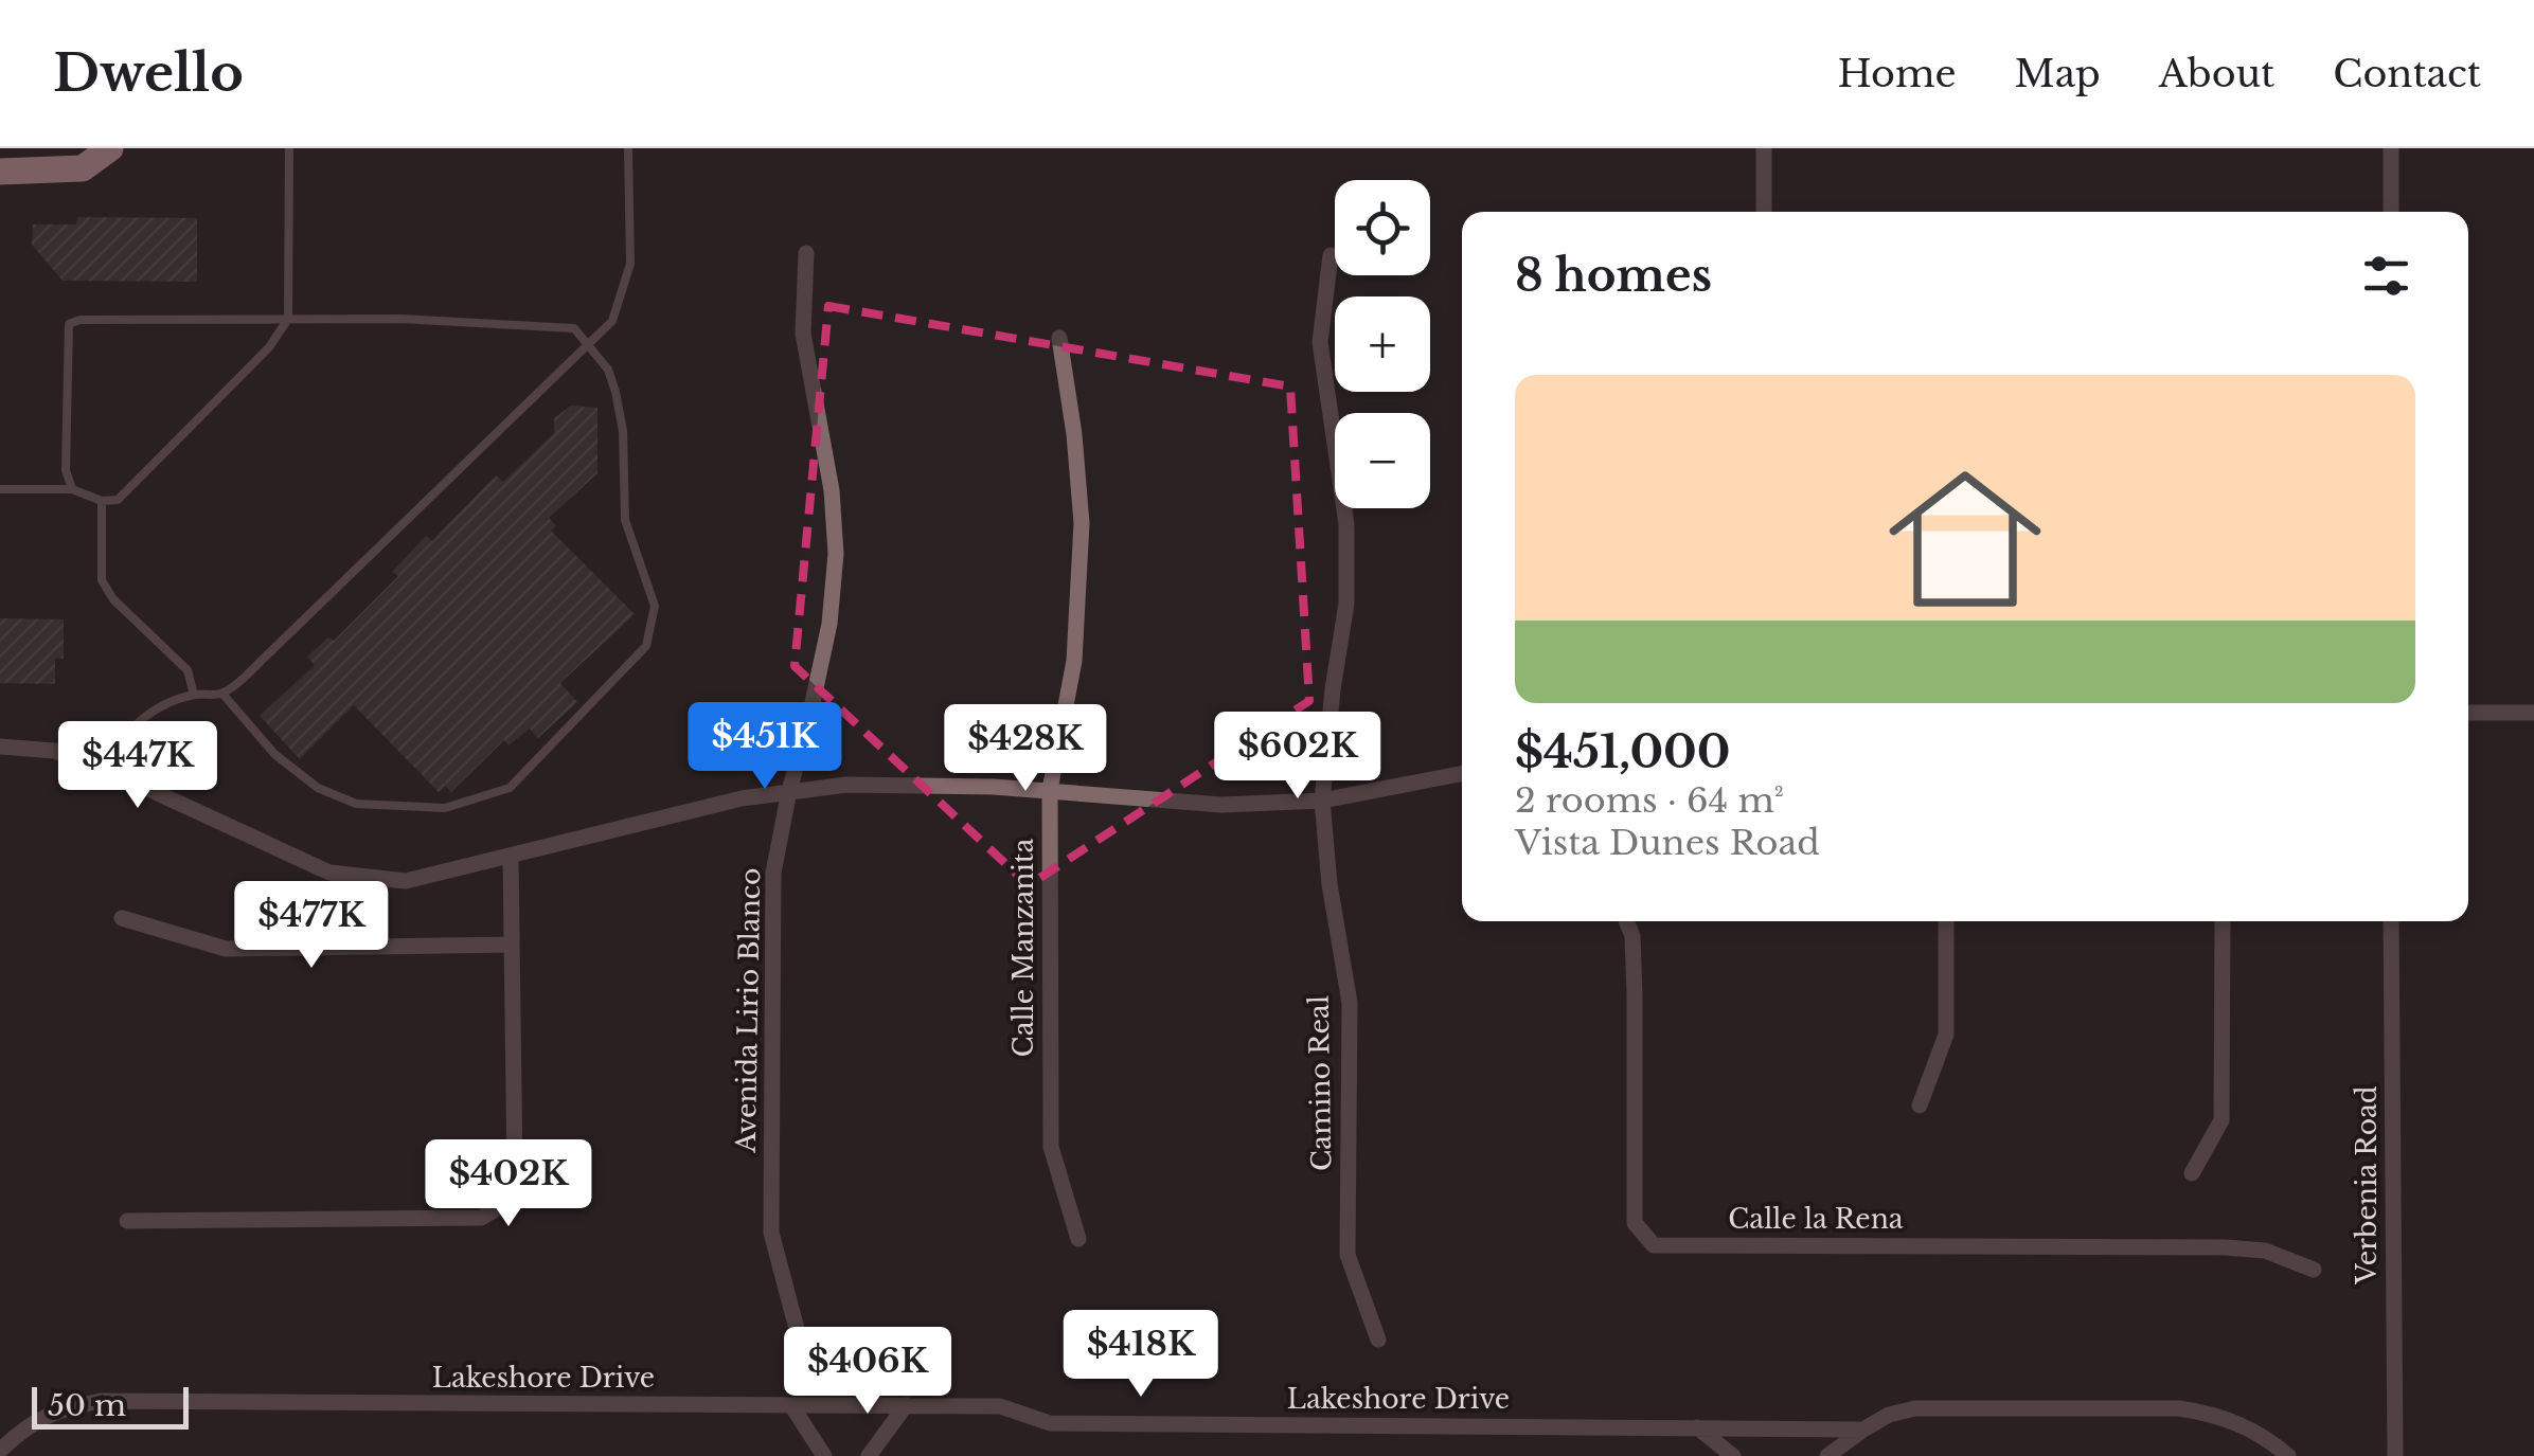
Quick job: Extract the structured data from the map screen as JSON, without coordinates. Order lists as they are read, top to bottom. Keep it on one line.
{"streets":{"street":["Calle Manzanita","Avenida Lirio Blanco","Camino Real","Verbenia Road","Calle la Rena","Lakeshore Drive"]},"scale_bar":"50 m","page":{"header":"Dwello","nav":["Home","Map","About","Contact"],"map_buttons":["+","−"],"heading":"8 homes","list":[{"name":"$451,000","note":"2 rooms · 64 m² · Vista Dunes Road"}],"price":["$451K","$428K","$602K","$447K","$477K","$402K","$418K","$406K"],"scale":"50 m"}}
